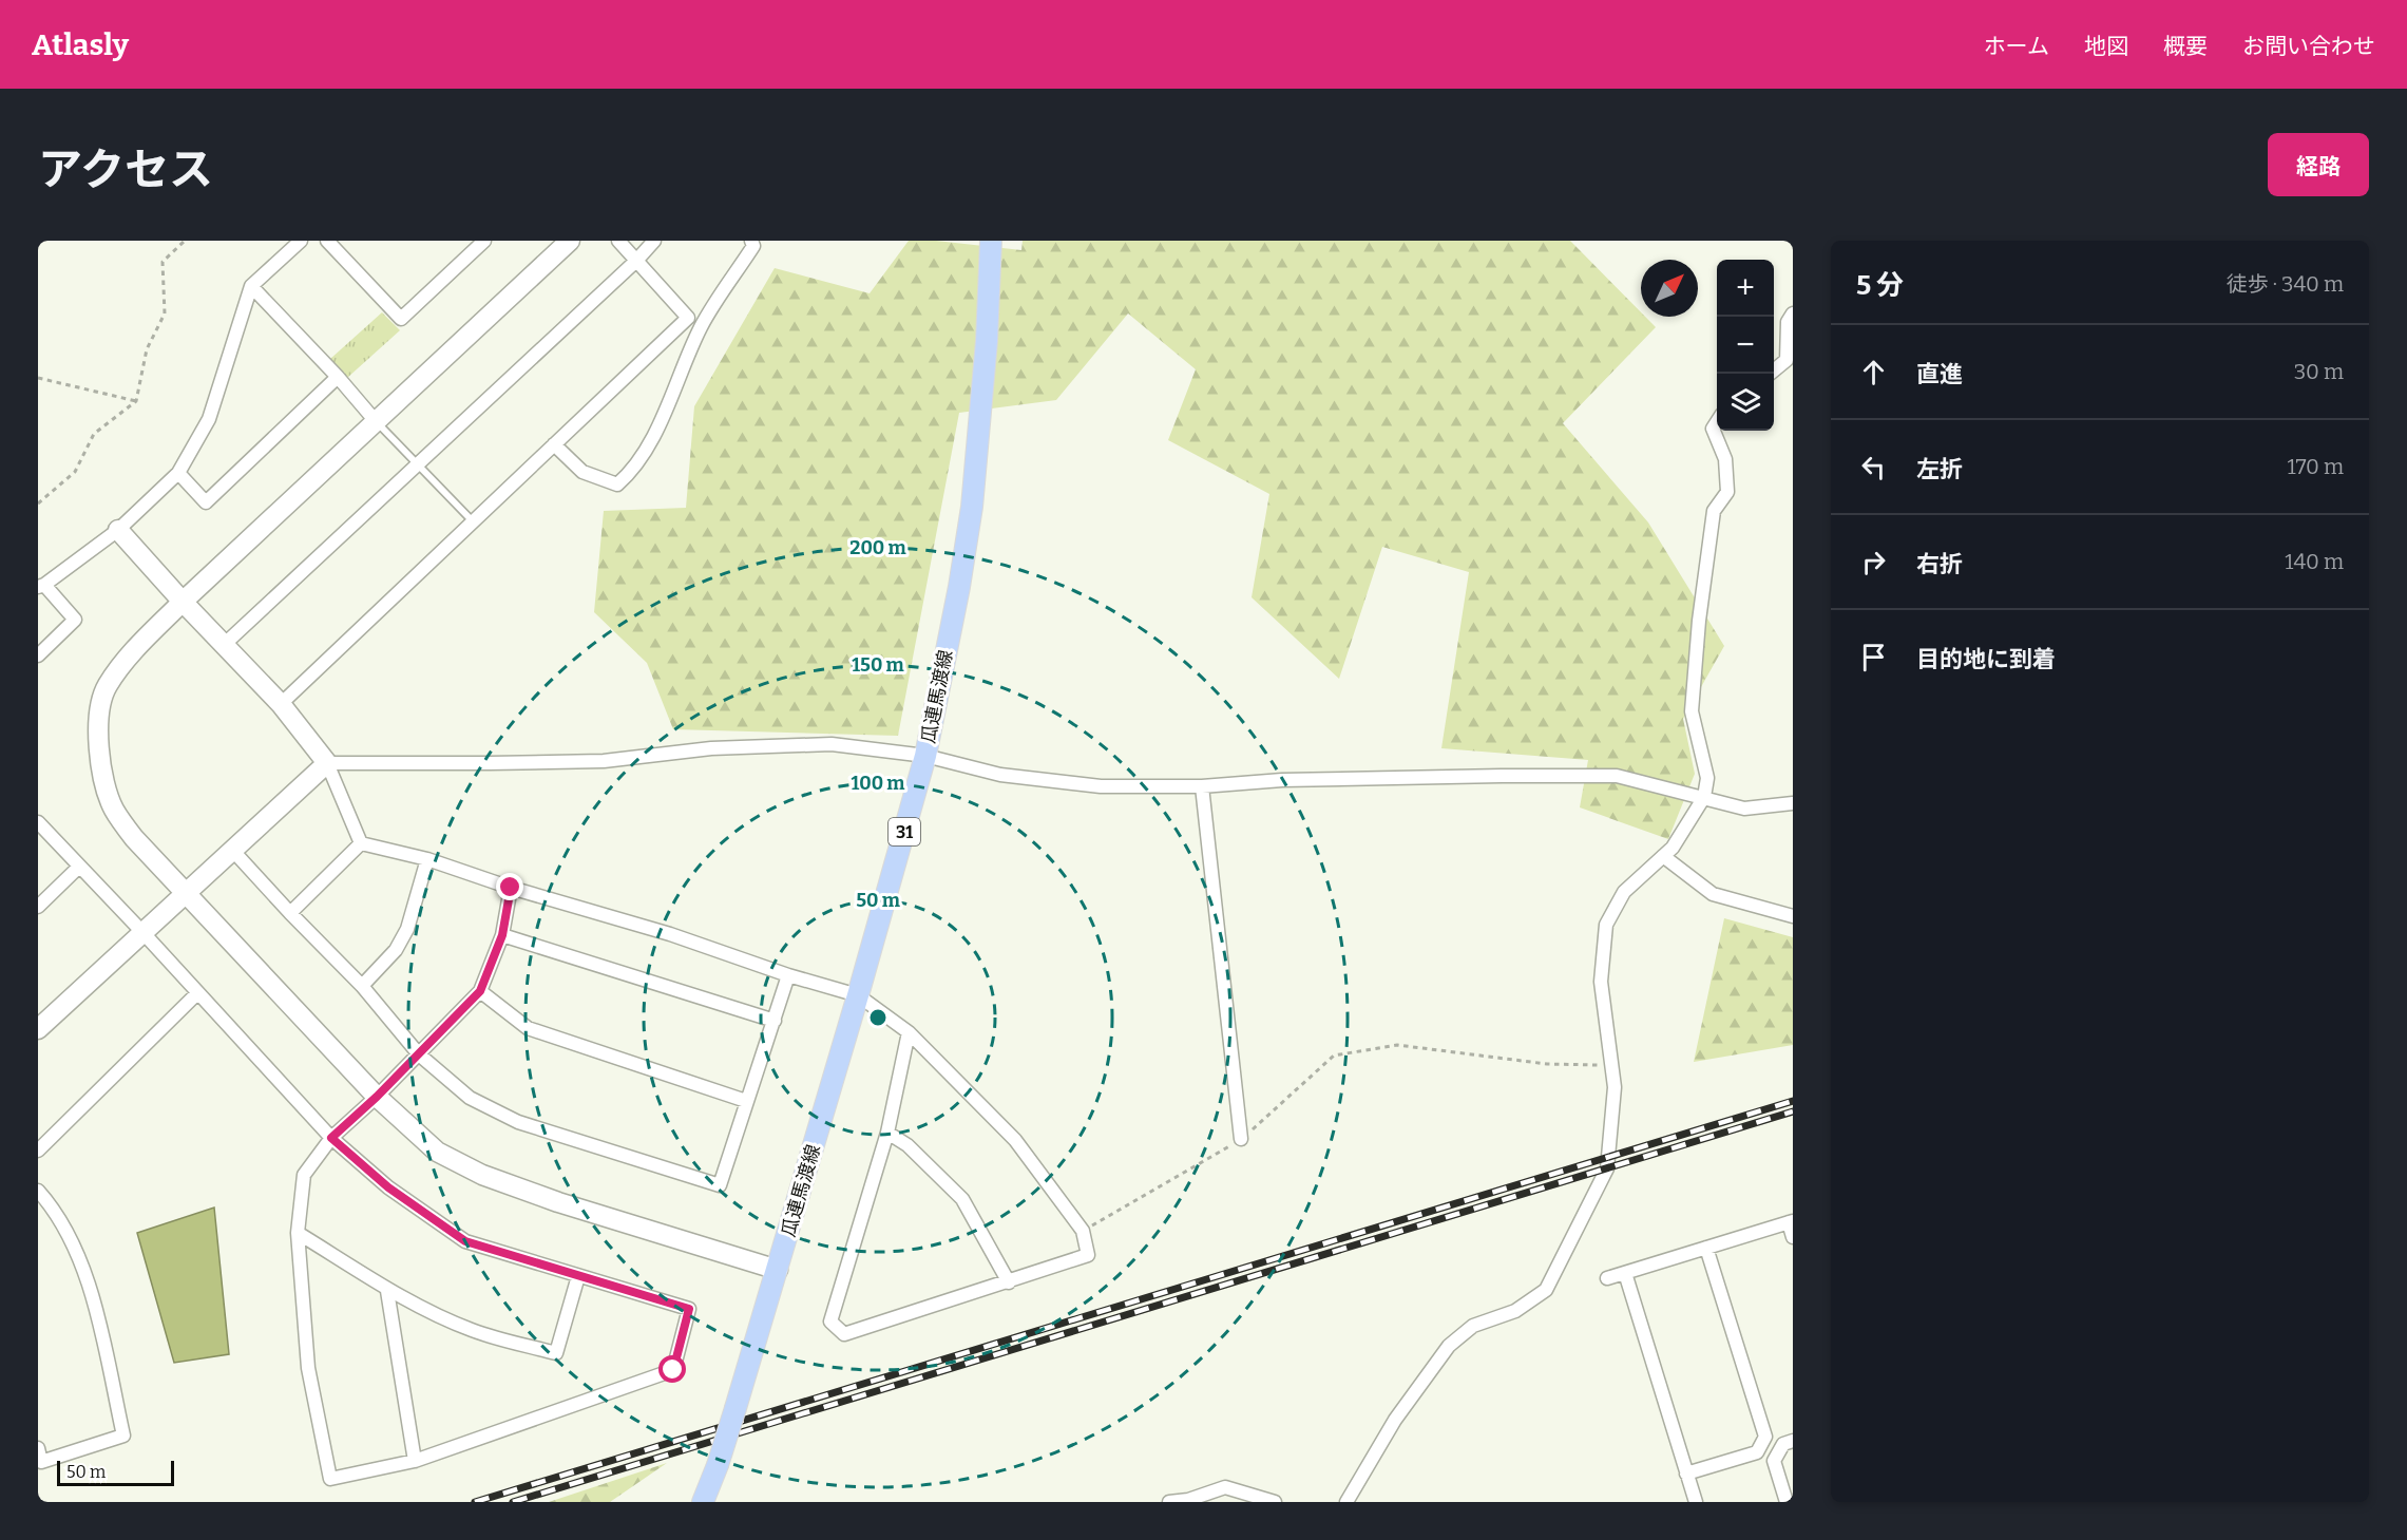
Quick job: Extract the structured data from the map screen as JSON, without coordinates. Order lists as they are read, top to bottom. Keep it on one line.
{"streets":{"main road":["瓜連馬渡線","31"]},"scale_bar":"50 m","north":"top right","page":{"header":"Atlasly","nav":["ホーム","地図","概要","お問い合わせ"],"title":"アクセス","buttons":"経路","heading":["5 分","徒歩 · 340 m"],"map_buttons":["+","−"],"list":[["直進","30 m"],["左折","170 m"],["右折","140 m"],"目的地に到着"],"scale":"50 m"},"rings":["200 m","150 m","100 m","50 m"]}
